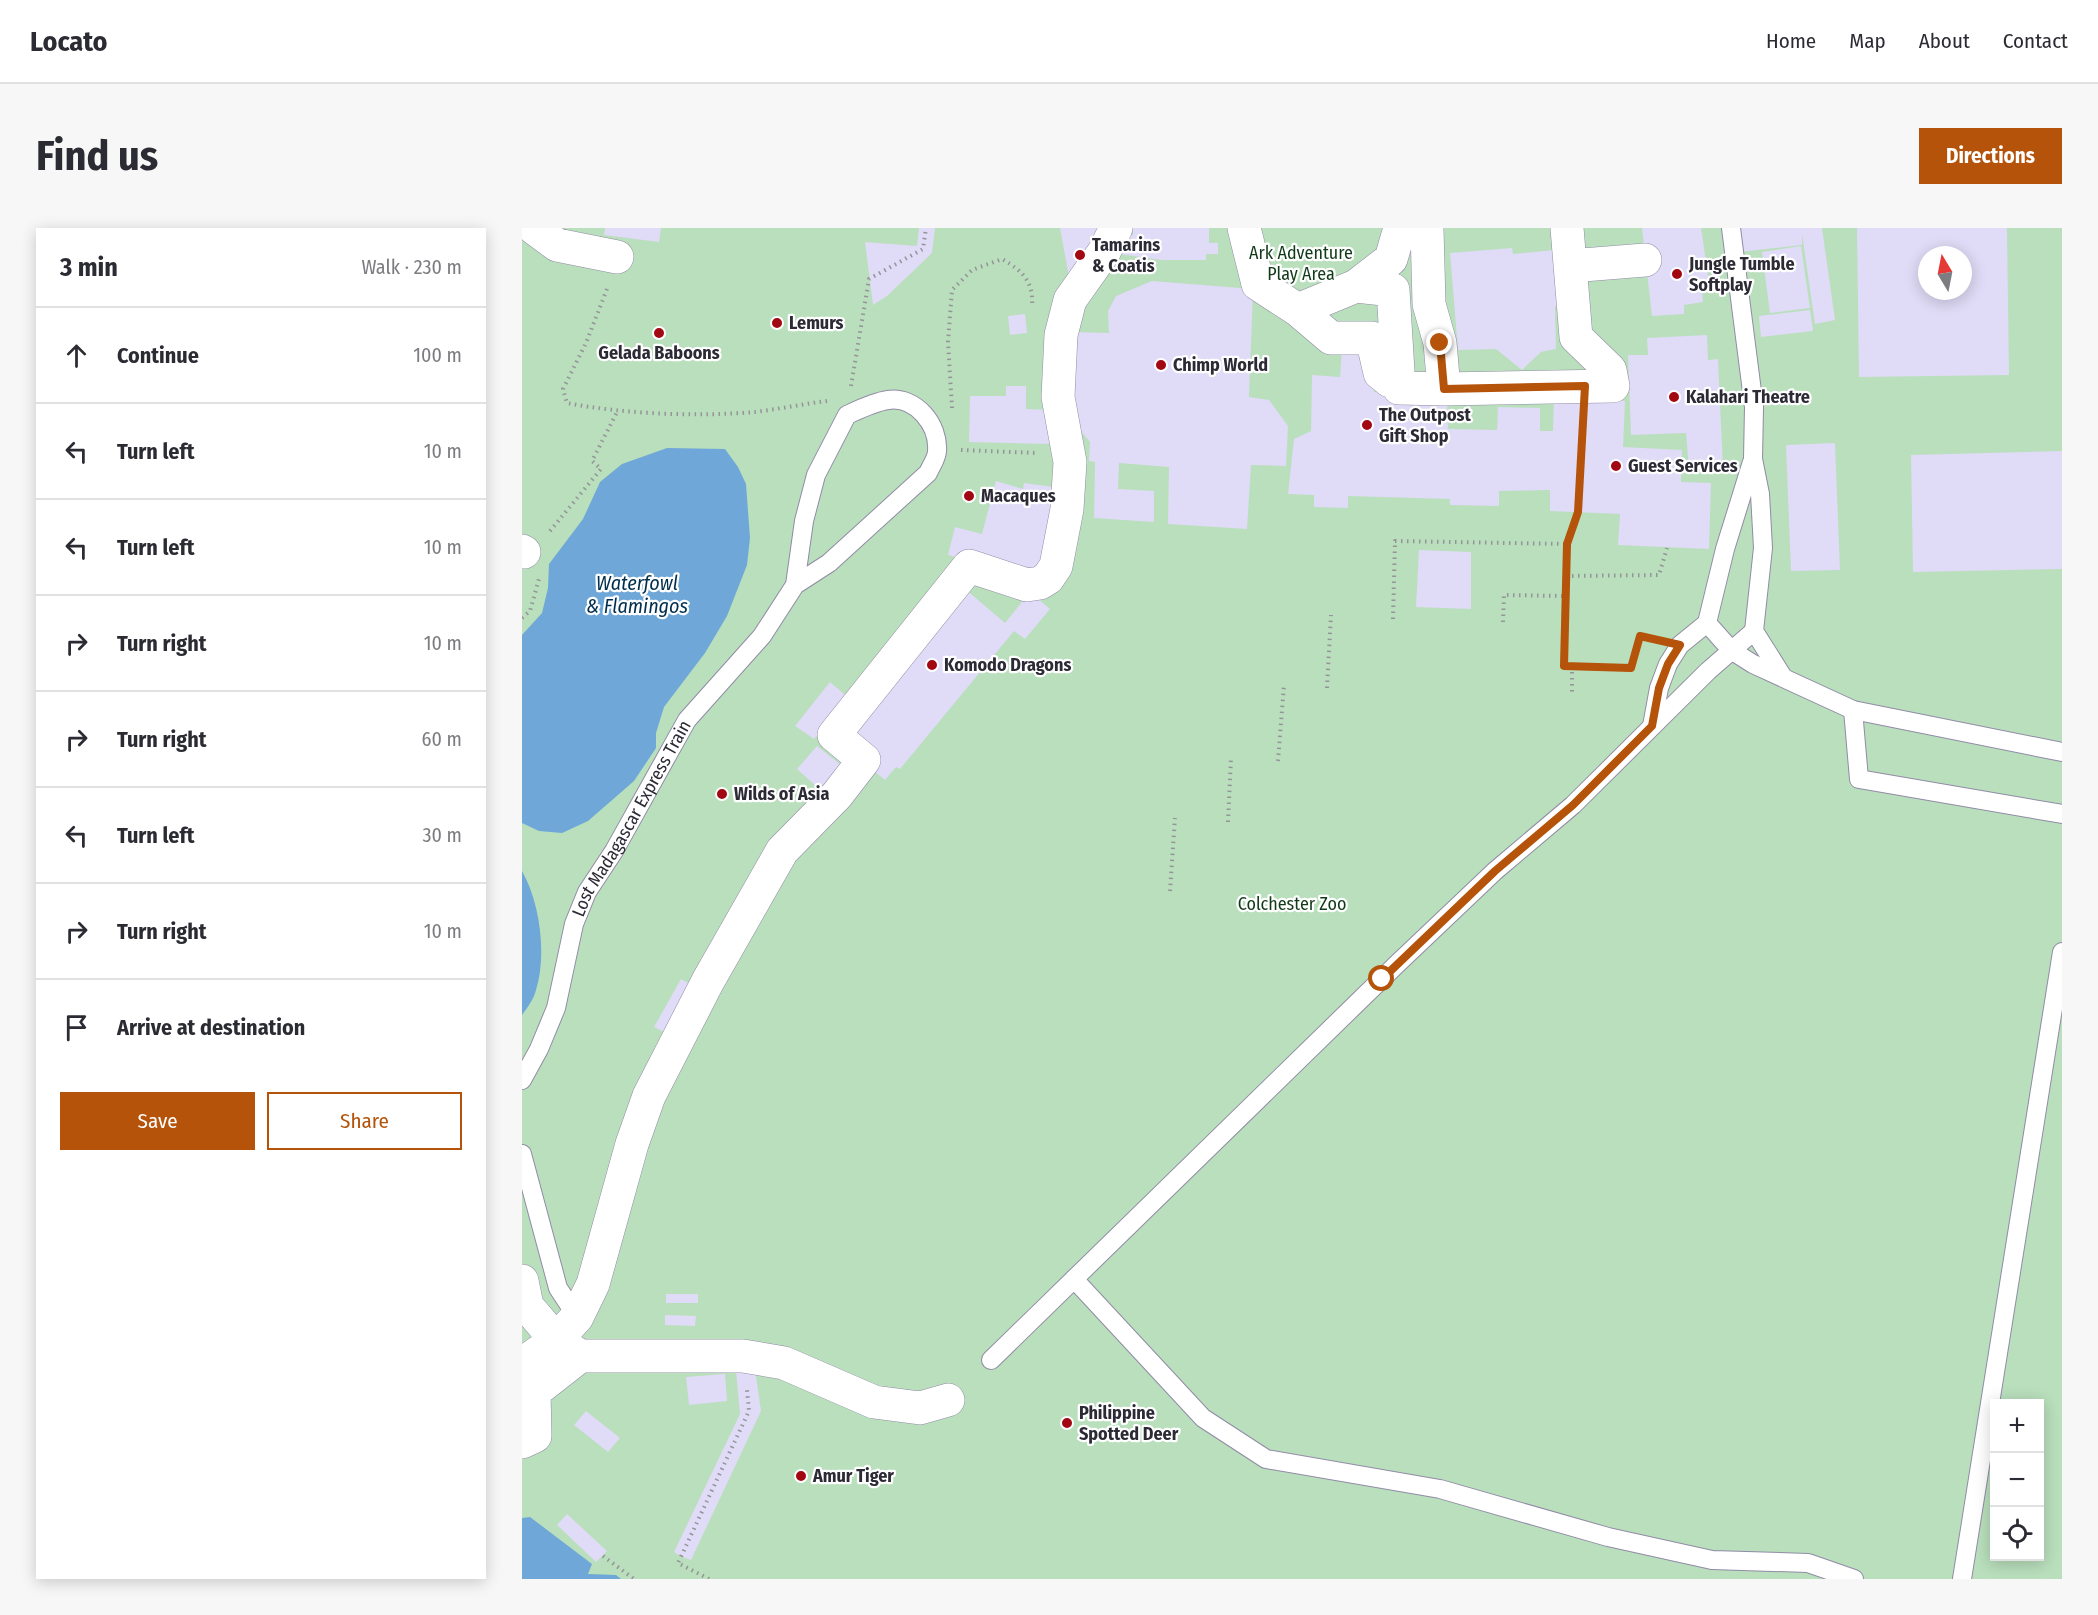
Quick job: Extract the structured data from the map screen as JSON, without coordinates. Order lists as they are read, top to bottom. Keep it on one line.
{"streets":{"lane":["Lost Madagascar Express Train"]},"water":["Waterfowl & Flamingos"],"parks":["Ark Adventure Play Area","Colchester Zoo"],"places":["Tamarins & Coatis","Jungle Tumble Softplay","Lemurs","Gelada Baboons","Chimp World","Kalahari Theatre","The Outpost Gift Shop","Guest Services","Macaques","Komodo Dragons","Wilds of Asia","Philippine Spotted Deer","Amur Tiger"],"north":"top","page":{"header":"Locato","nav":["Home","Map","About","Contact"],"buttons":["Directions",["Save","Share"]],"title":"Find us","heading":["3 min","Walk · 230 m"],"list":[["Continue","100 m"],["Turn left","10 m"],["Turn left","10 m"],["Turn right","10 m"],["Turn right","60 m"],["Turn left","30 m"],["Turn right","10 m"],"Arrive at destination"],"map_buttons":["+","−"]}}
